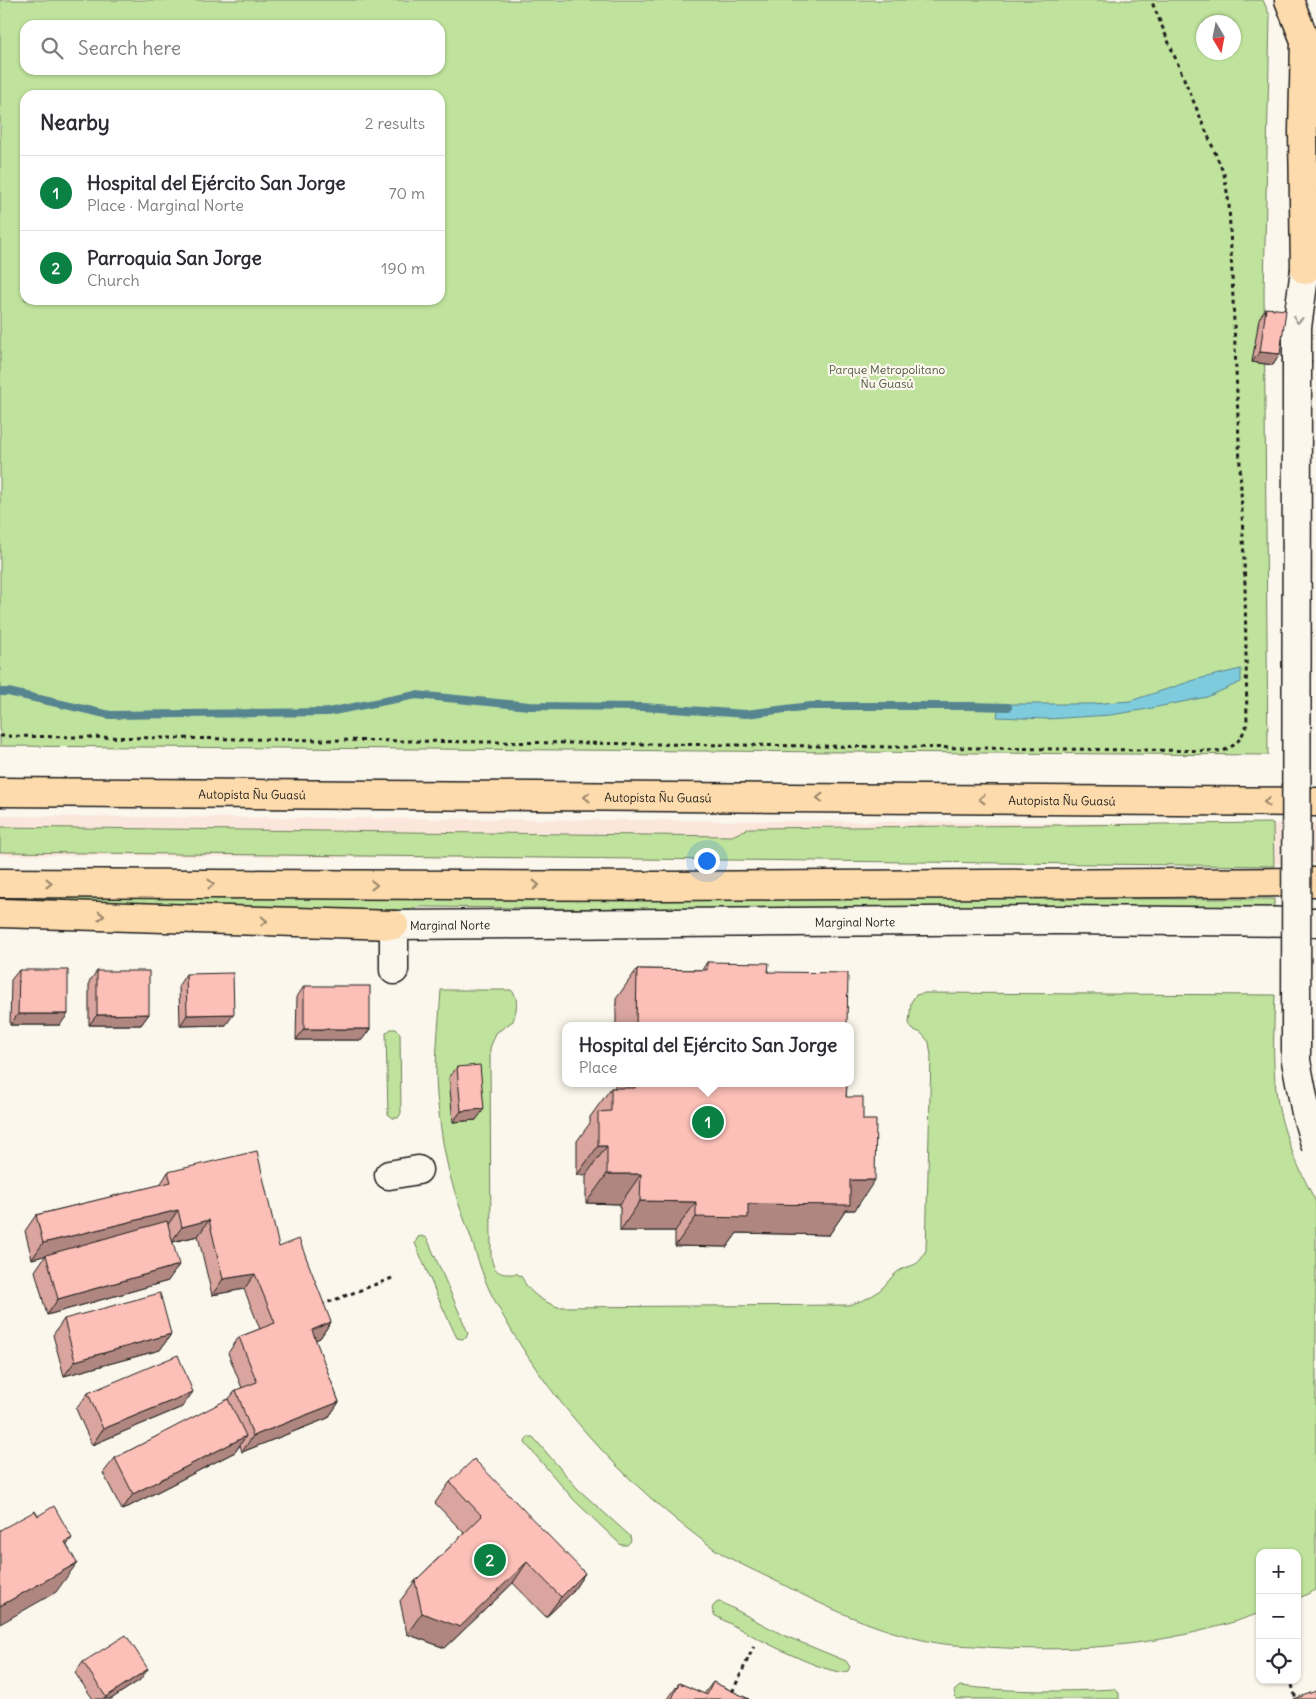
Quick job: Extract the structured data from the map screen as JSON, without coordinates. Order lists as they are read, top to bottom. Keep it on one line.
{"streets":{"main road":["Autopista Ñu Guasú"],"street":["Marginal Norte"]},"parks":["Parque Metropolitano Ñu Guasú"],"north":"bottom","page":{"search":"Search here","heading":["Nearby","2 results"],"list":[{"mark":"1","name":"Hospital del Ejército San Jorge","note":"Place · Marginal Norte","value":"70 m"},{"mark":"2","name":"Parroquia San Jorge","note":"Church","value":"190 m"}],"popup":["Hospital del Ejército San Jorge","Place"],"pins":["1","2"],"map_buttons":["+","−"]}}
